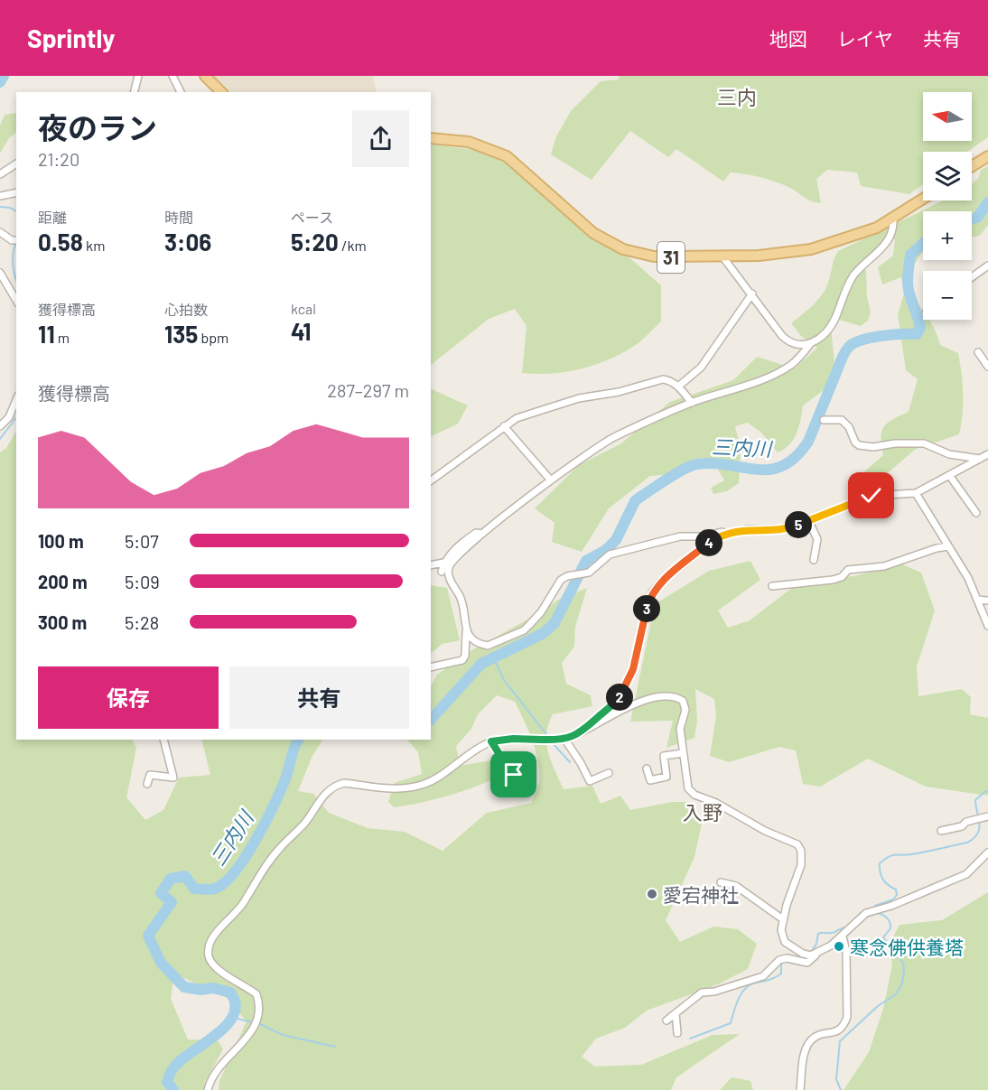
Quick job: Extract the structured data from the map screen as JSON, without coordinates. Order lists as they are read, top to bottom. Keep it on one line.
{"streets":{"main road":["31"]},"districts":["三内","入野"],"water":["三内川"],"places":["愛宕神社","寒念佛供養塔"],"north":"left","page":{"header":"Sprintly","nav":["地図","レイヤ","共有"],"map_buttons":["+","−"],"heading":["夜のラン","21:20"],"stats":[["距離","0.58 km"],["時間","3:06"],["ペース","5:20 /km"],["獲得標高","11 m"],["心拍数","135 bpm"],["kcal","41"]],"chart":["獲得標高","287–297 m"],"pins":["5","4","3","2"],"list":[{"name":"100 m","note":"5:07"},{"name":"200 m","note":"5:09"},{"name":"300 m","note":"5:28"}],"buttons":["保存","共有"]}}
